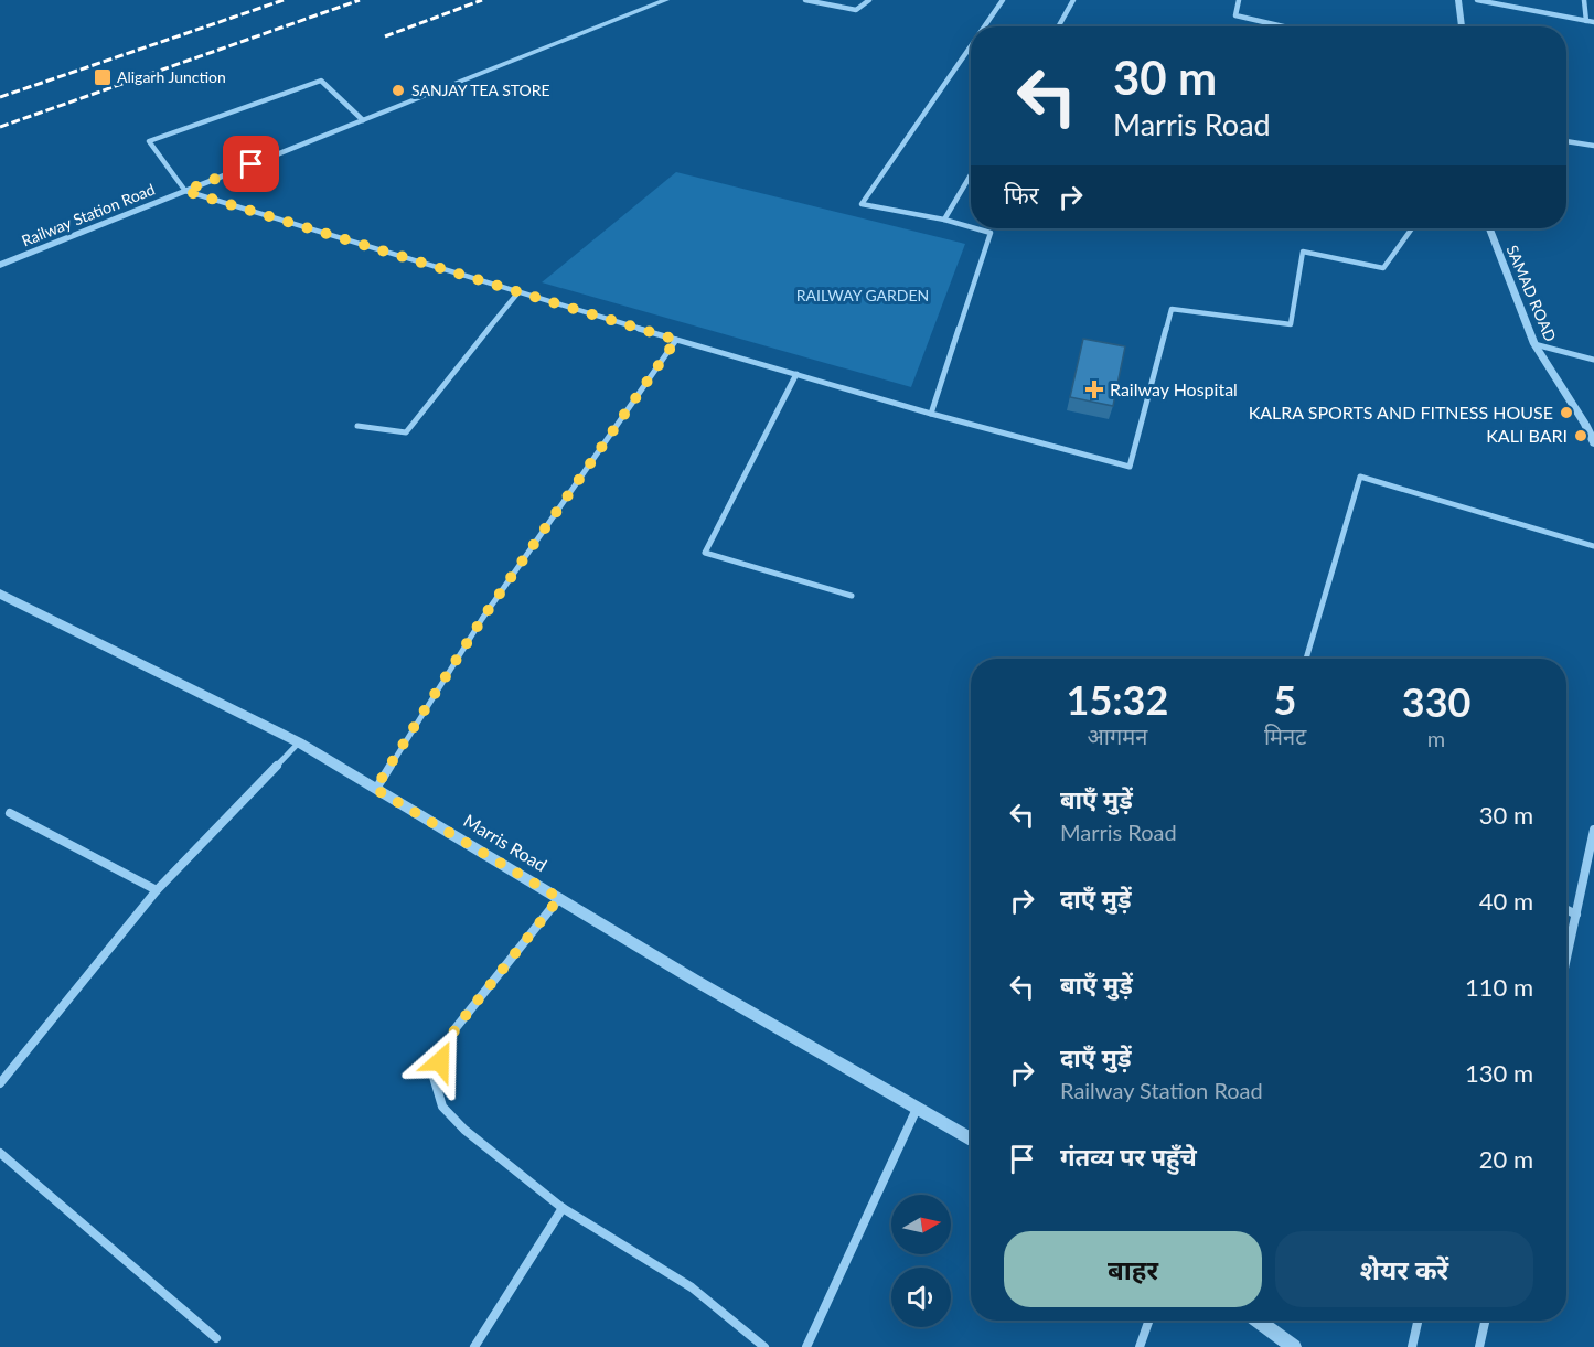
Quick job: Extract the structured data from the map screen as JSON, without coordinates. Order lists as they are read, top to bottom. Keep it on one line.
{"streets":{"street":["Railway Station Road","SAMAD ROAD","Marris Road"]},"parks":["RAILWAY GARDEN"],"places":{"transit":["Aligarh Junction"],"other":["SANJAY TEA STORE","KALRA SPORTS AND FITNESS HOUSE","KALI BARI"],"health":["Railway Hospital"]},"north":"right","page":{"turn":["30 m","Marris Road"],"then":"फिर","eta":["15:32","आगमन","5","मिनट","330","m"],"list":[{"name":"बाएँ मुड़ें","note":"Marris Road","value":"30 m"},{"name":"दाएँ मुड़ें","value":"40 m"},{"name":"बाएँ मुड़ें","value":"110 m"},{"name":"दाएँ मुड़ें","note":"Railway Station Road","value":"130 m"},{"name":"गंतव्य पर पहुँचे","value":"20 m"}],"buttons":["बाहर","शेयर करें"]}}
